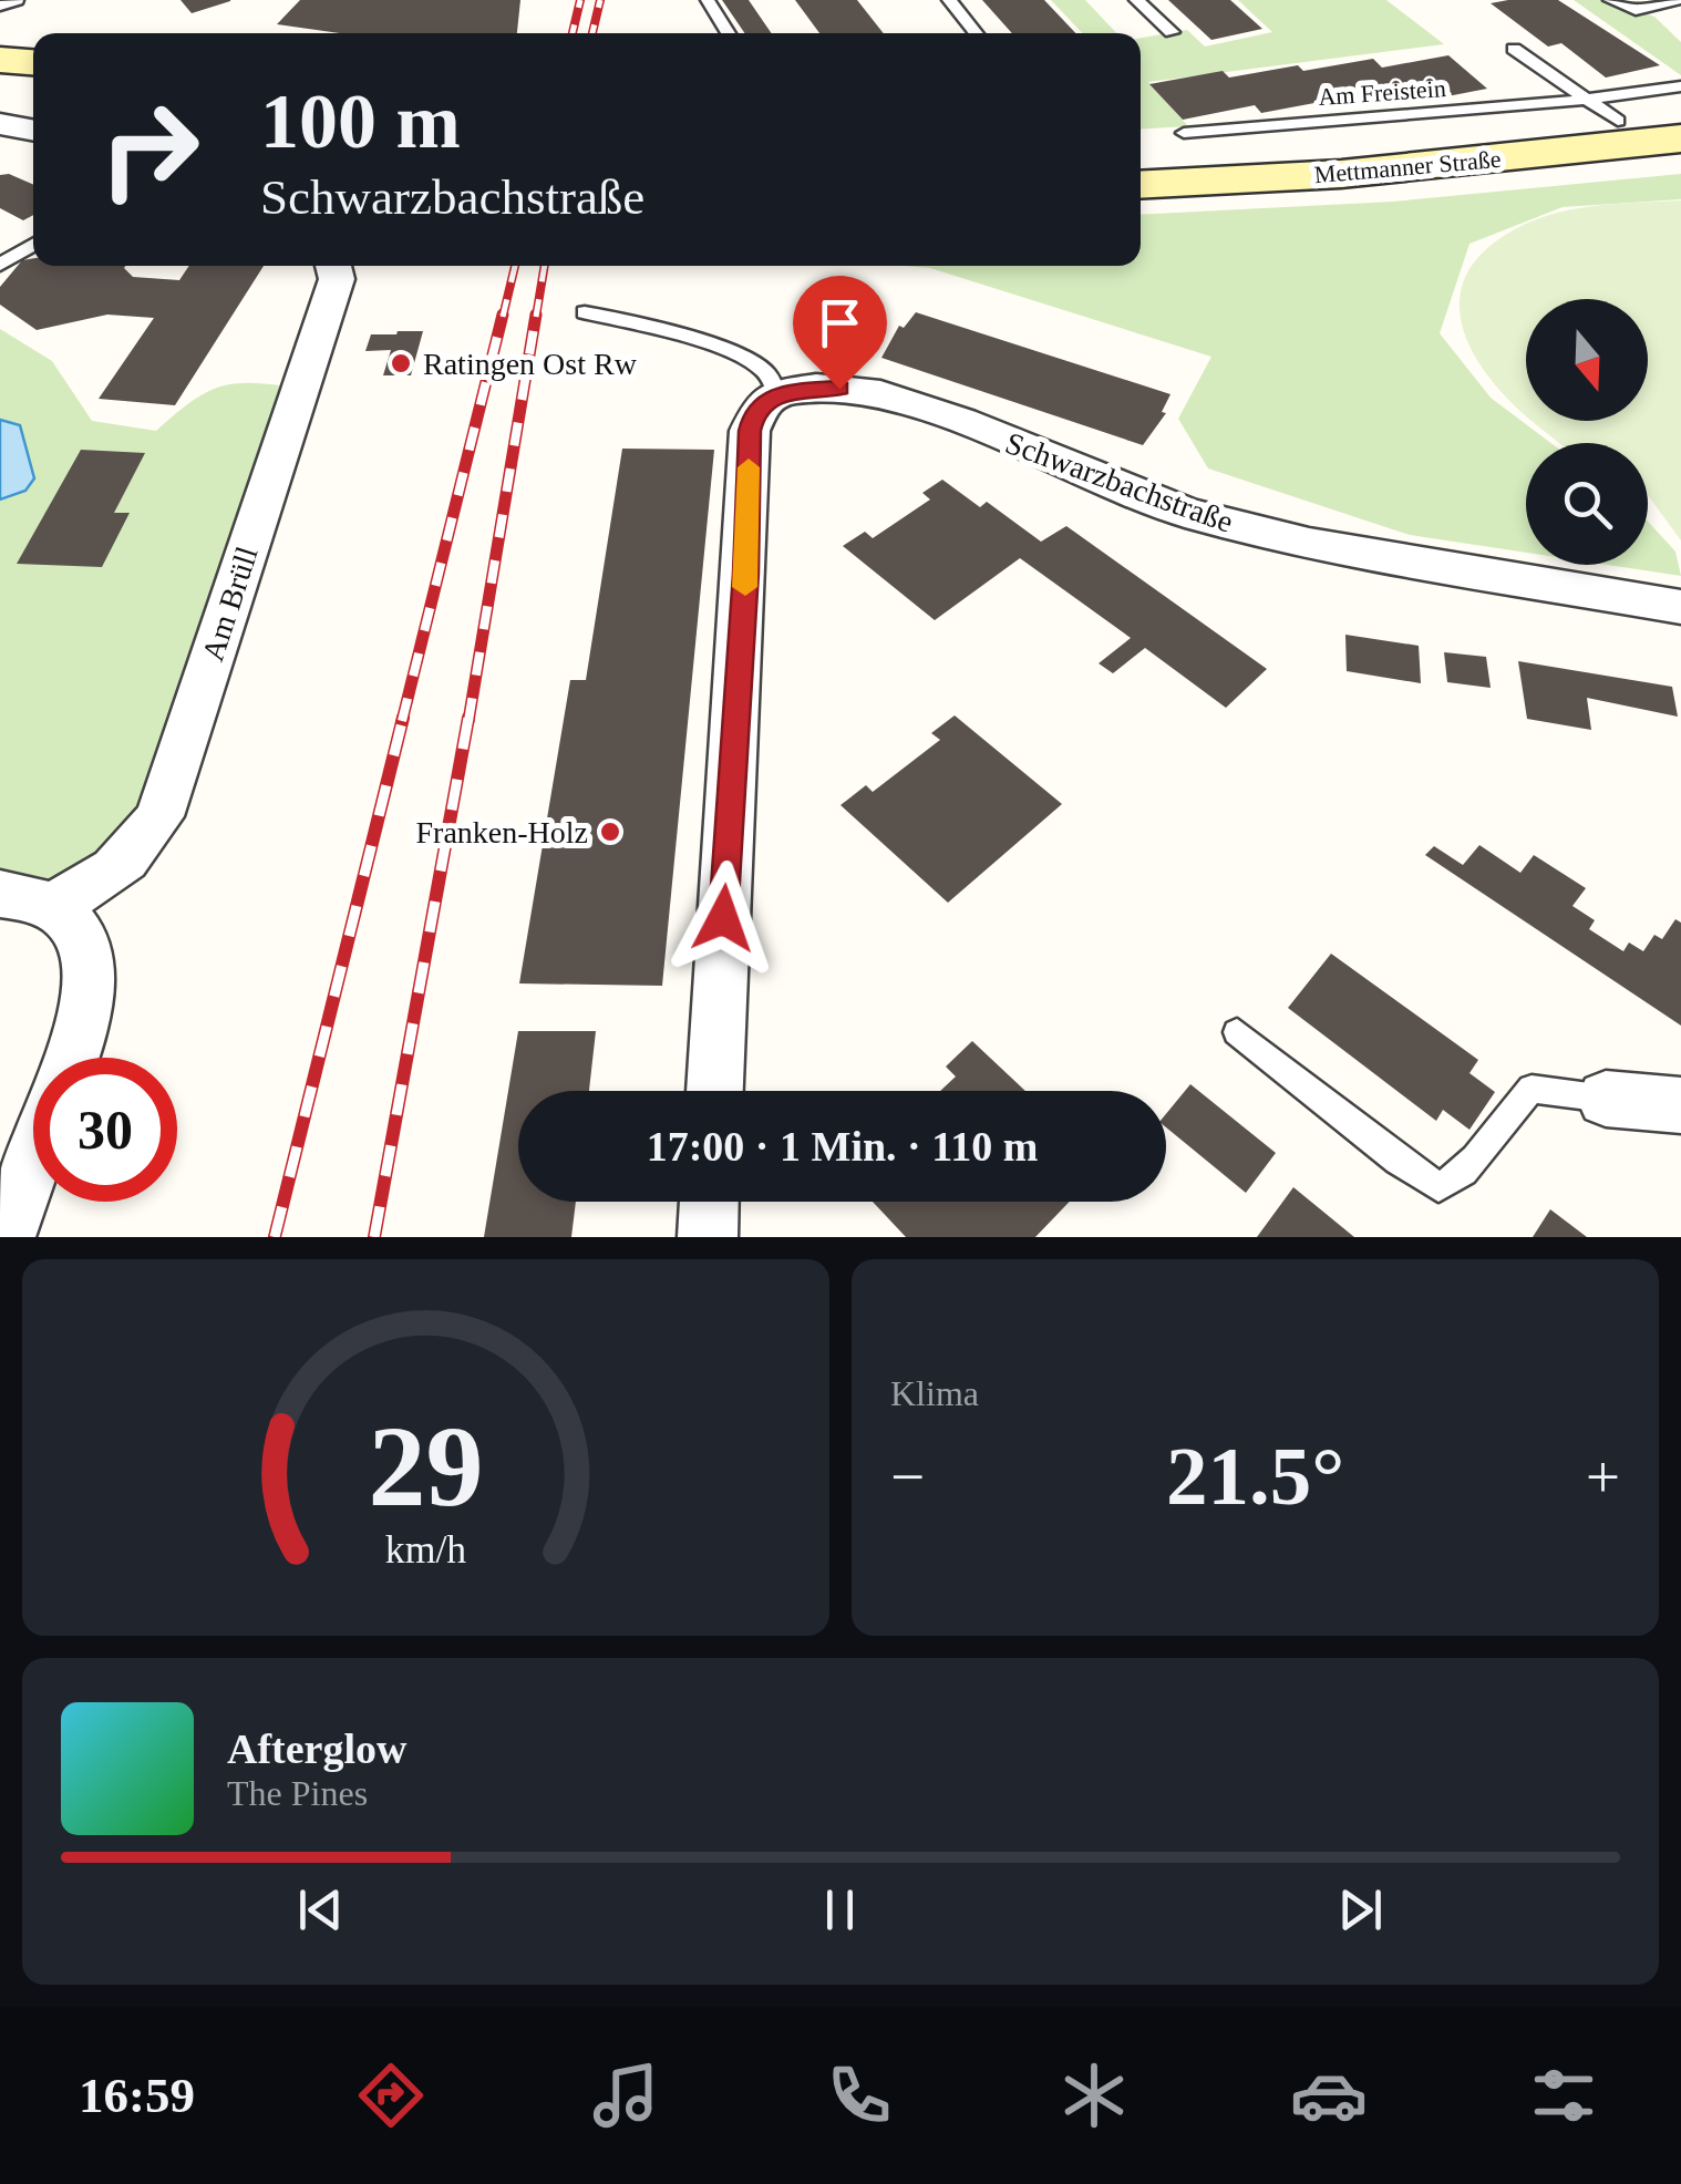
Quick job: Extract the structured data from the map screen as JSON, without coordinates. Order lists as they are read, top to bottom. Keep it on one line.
{"streets":{"main road":["Mettmanner Straße"],"street":["Schwarzbachstraße","Am Brüll"],"lane":["Am Freistein"]},"places":["Ratingen Ost Rw","Franken-Holz"],"north":"bottom","page":{"turn":["100 m","Schwarzbachstraße"],"limit":"30","trip":"17:00 · 1 Min. · 110 m","tile":"Klima","heat":["−","21.5°","+"],"song":["Afterglow","The Pines"],"tabs":"16:59","gauge":["29","km/h"]}}
